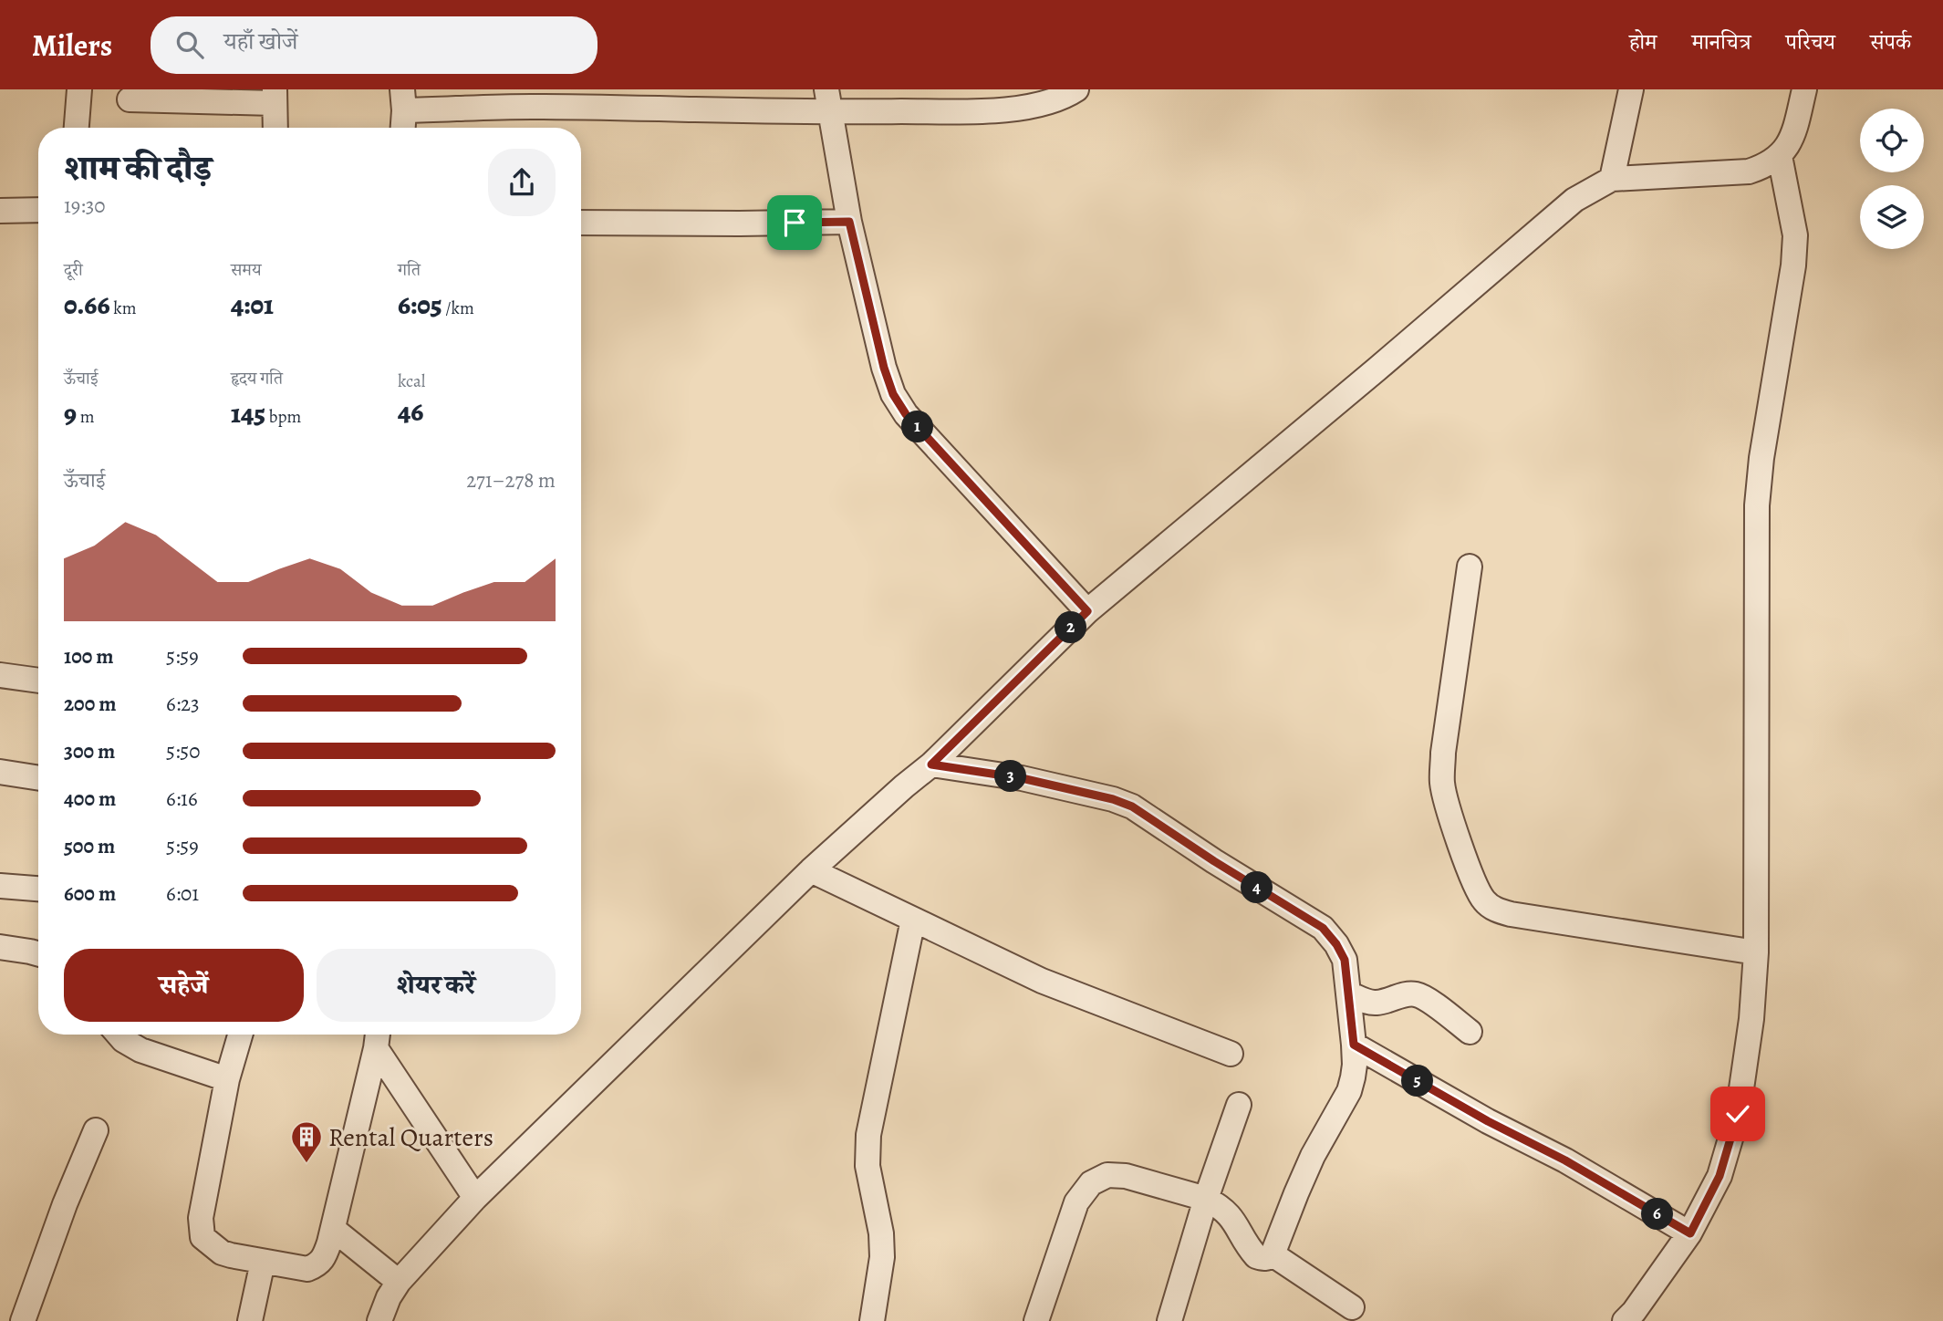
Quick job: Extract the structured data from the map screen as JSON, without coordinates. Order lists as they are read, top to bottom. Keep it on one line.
{"places":{"building":["Rental Quarters"]},"page":{"header":"Milers","search":"यहाँ खोजें","nav":["होम","मानचित्र","परिचय","संपर्क"],"heading":["शाम की दौड़","19:30"],"stats":[["दूरी","0.66 km"],["समय","4:01"],["गति","6:05 /km"],["ऊँचाई","9 m"],["हृदय गति","145 bpm"],["kcal","46"]],"pins":["1","2","3","4","5","6"],"chart":["ऊँचाई","271–278 m"],"list":[{"name":"100 m","note":"5:59"},{"name":"200 m","note":"6:23"},{"name":"300 m","note":"5:50"},{"name":"400 m","note":"6:16"},{"name":"500 m","note":"5:59"},{"name":"600 m","note":"6:01"}],"buttons":["सहेजें","शेयर करें"]}}
